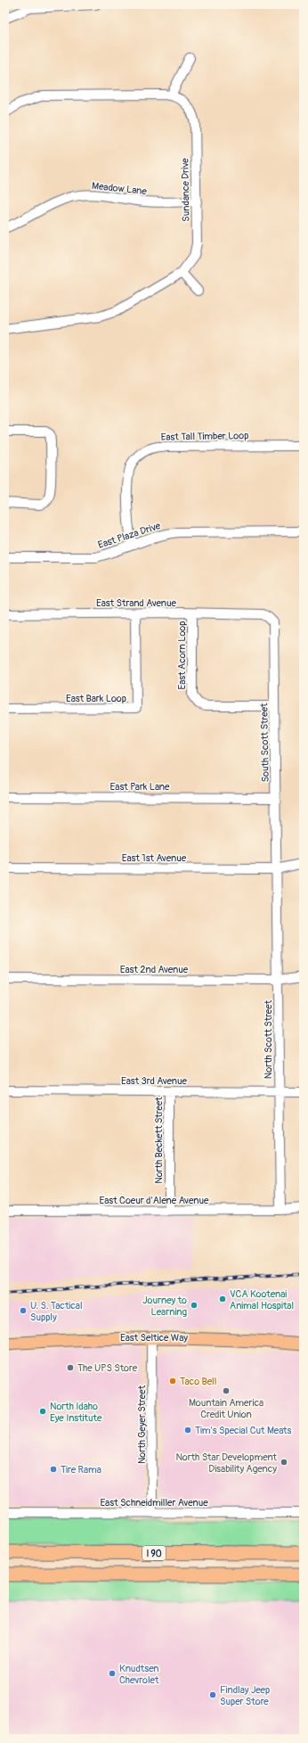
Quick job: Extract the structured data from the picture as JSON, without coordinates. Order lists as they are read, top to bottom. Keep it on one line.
{"streets":{"highway":["I 90"],"main road":["East Seltice Way"],"street":["Meadow Lane","Sundance Drive","East Tall Timber Loop","East Plaza Drive","East Strand Avenue","East Acorn Loop","East Bark Loop","South Scott Street","East Park Lane","East 1st Avenue","East 2nd Avenue","North Scott Street","East 3rd Avenue","North Beckett Street","East Coeur d'Alene Avenue","North Geyer Street","East Schneidmiller Avenue"]},"crossings":[["Meadow Lane","Sundance Drive"],["East Tall Timber Loop","East Plaza Drive"],["East Strand Avenue","East Acorn Loop"],["East Strand Avenue","East Bark Loop"],["East Strand Avenue","South Scott Street"],["East Acorn Loop","South Scott Street"],["South Scott Street","East Park Lane"],["South Scott Street","East 1st Avenue"],["South Scott Street","North Scott Street"],["East 1st Avenue","North Scott Street"],["East 2nd Avenue","North Scott Street"],["North Scott Street","East 3rd Avenue"],["North Scott Street","East Coeur d'Alene Avenue"],["East 3rd Avenue","North Beckett Street"],["North Beckett Street","East Coeur d'Alene Avenue"],["East Seltice Way","North Geyer Street"],["North Geyer Street","East Schneidmiller Avenue"]],"places":["VCA Kootenai Animal Hospital","Journey to Learning","U. S. Tactical Supply","The UPS Store","Taco Bell","Mountain America Credit Union","North Idaho Eye Institute","Tim's Special Cut Meats","North Star Development Disability Agency","Tire Rama","Knudtsen Chevrolet","Findlay Jeep Super Store"]}
